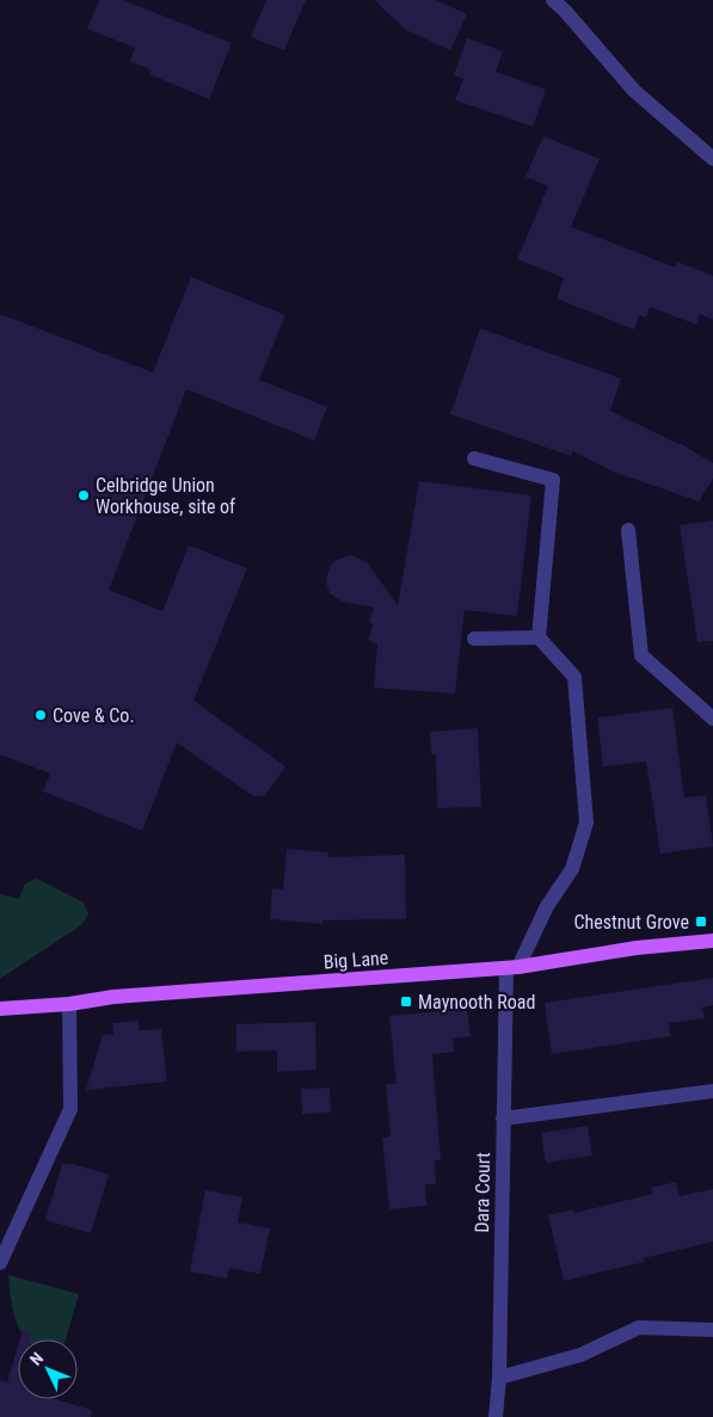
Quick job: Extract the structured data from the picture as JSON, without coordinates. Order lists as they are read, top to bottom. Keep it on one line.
{"streets":{"main road":["Big Lane"],"street":["Dara Court"]},"crossings":[["Big Lane","Dara Court"]],"places":{"other":["Celbridge Union Workhouse, site of","Cove & Co."],"transit":["Chestnut Grove","Maynooth Road"]},"north":"top left"}
